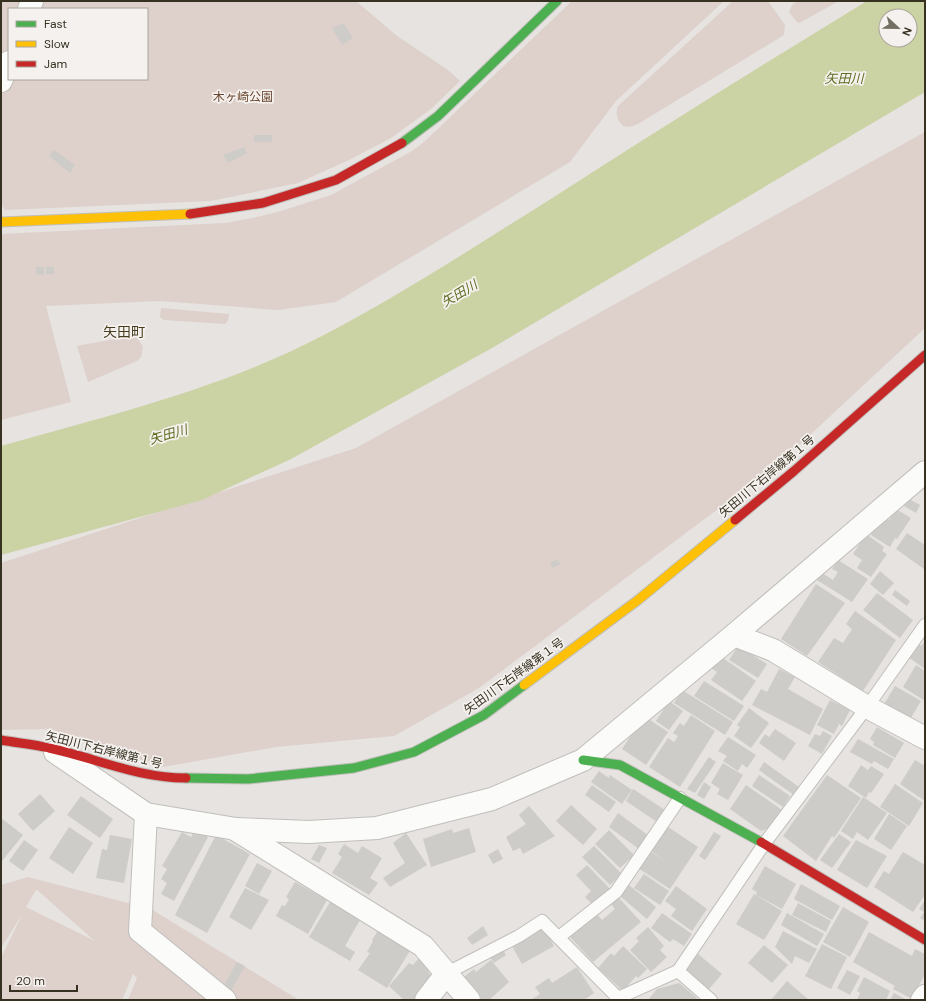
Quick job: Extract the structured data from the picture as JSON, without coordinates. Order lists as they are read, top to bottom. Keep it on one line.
{"streets":{"street":["矢田川下右岸線第１号"]},"districts":["矢田町"],"water":["矢田川"],"parks":["木ヶ崎公園"],"legend":["Fast","Slow","Jam"],"scale_bar":"20 m","north":"right"}
